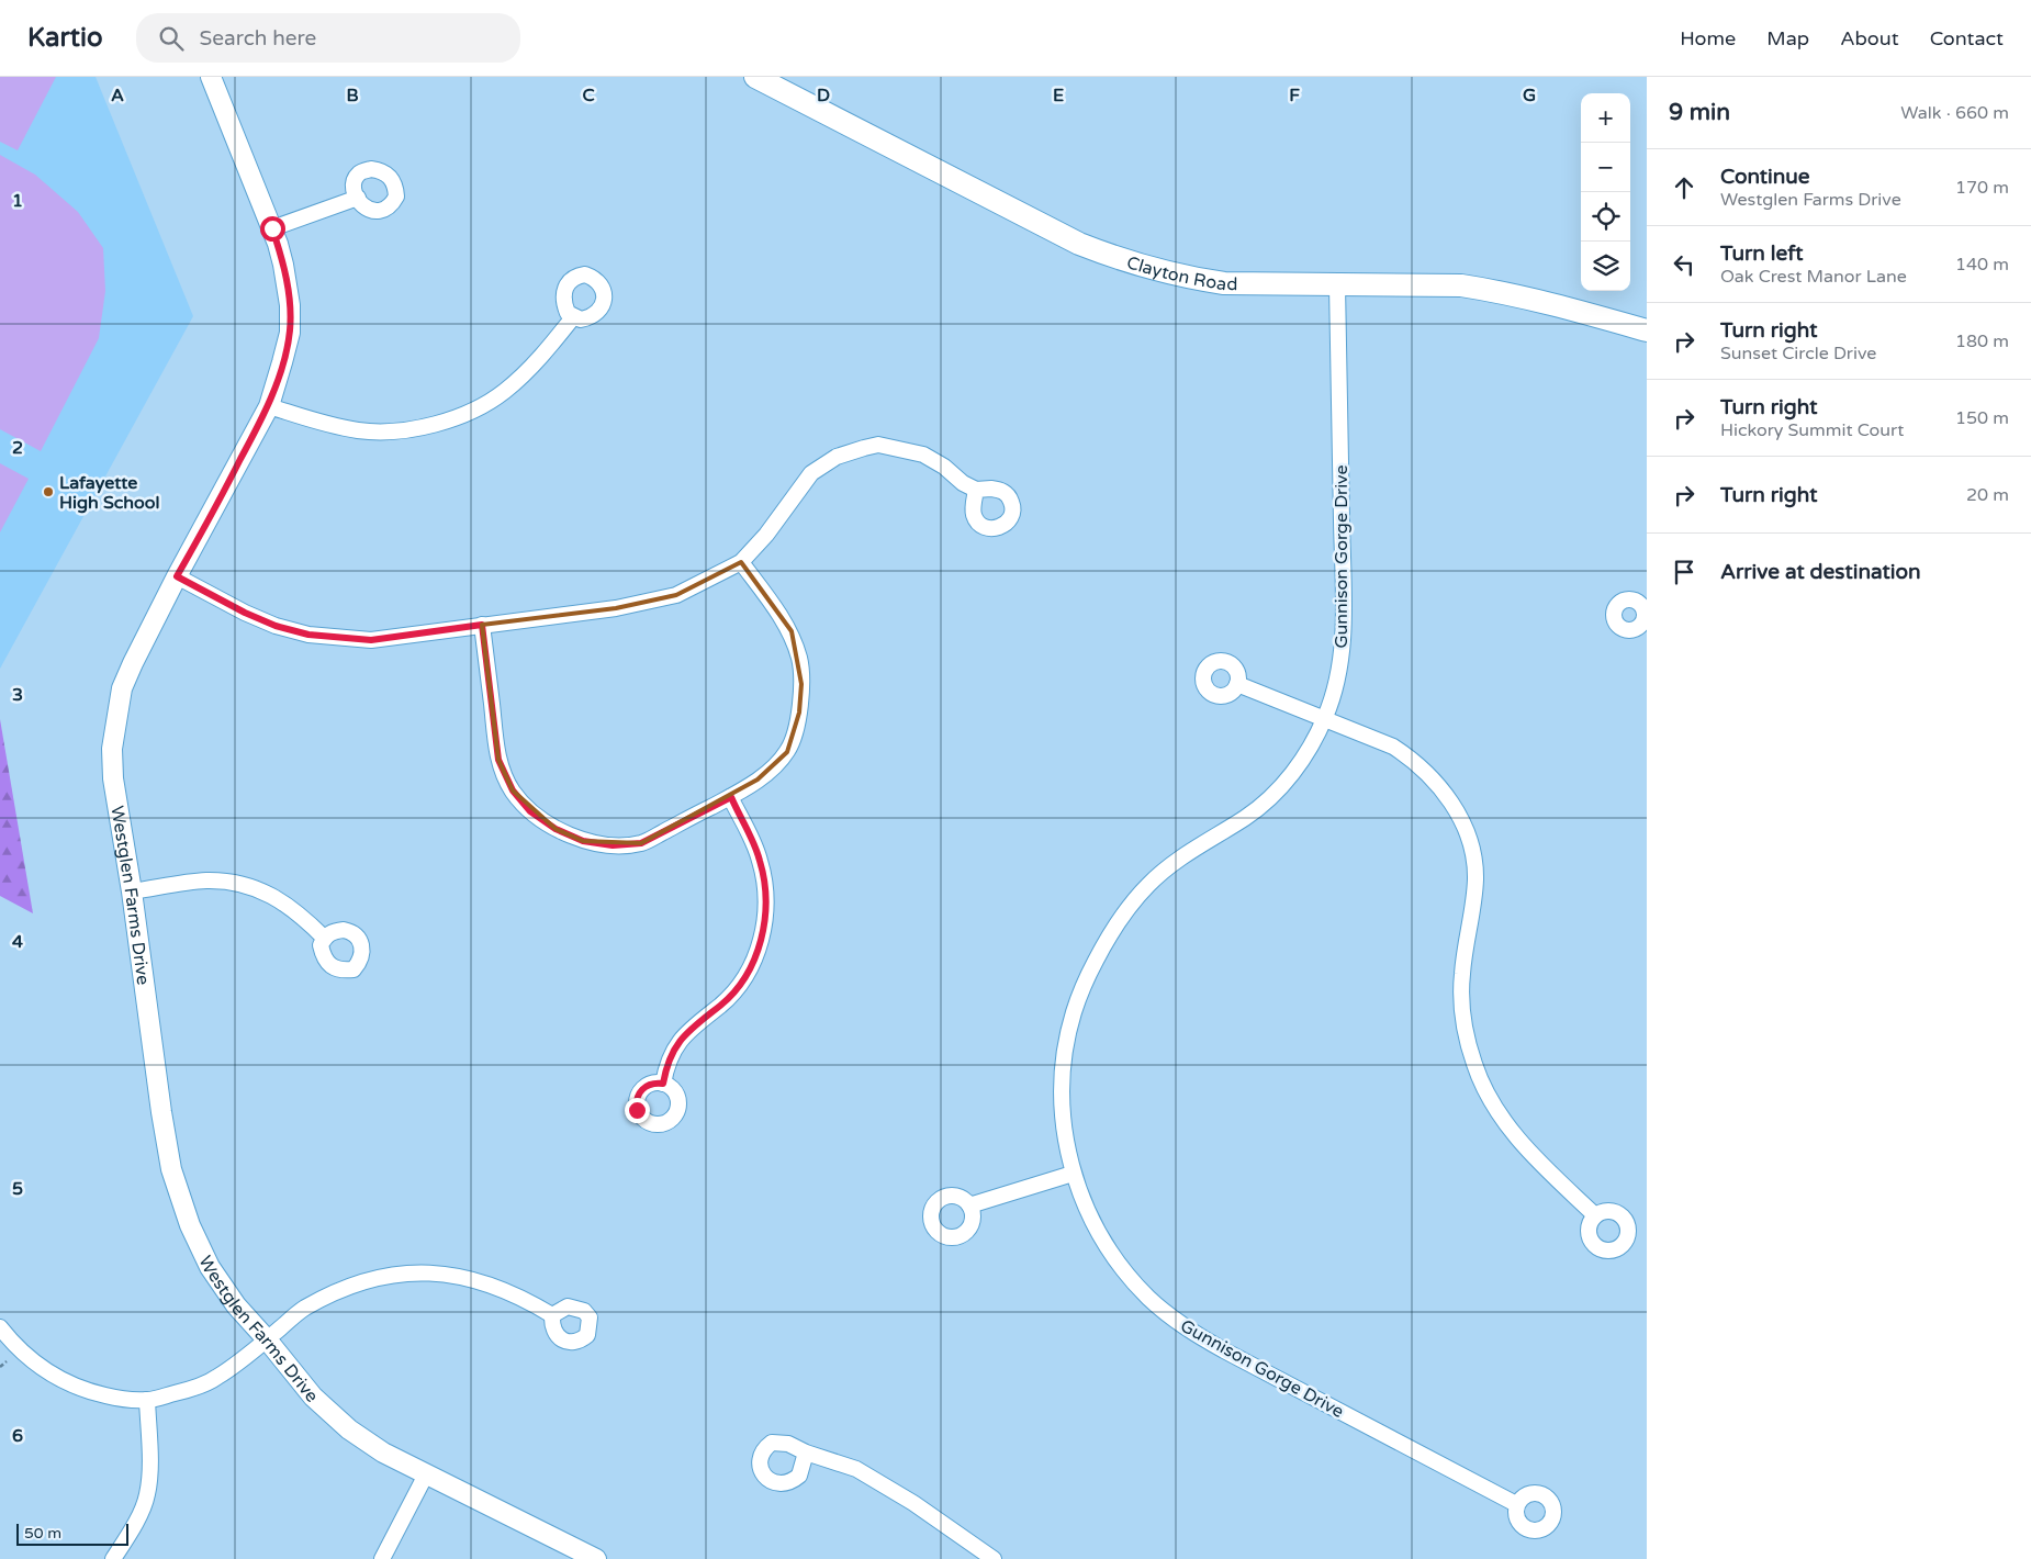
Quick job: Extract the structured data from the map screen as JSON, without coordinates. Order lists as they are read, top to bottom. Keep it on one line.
{"streets":{"main road":["Clayton Road"],"street":["Gunnison Gorge Drive","Westglen Farms Drive"]},"crossings":[["Clayton Road","Gunnison Gorge Drive"]],"places":["Lafayette High School"],"scale_bar":"50 m","page":{"header":"Kartio","search":"Search here","nav":["Home","Map","About","Contact"],"heading":["9 min","Walk · 660 m"],"map_buttons":["+","−"],"list":[["Continue","Westglen Farms Drive","170 m"],["Turn left","Oak Crest Manor Lane","140 m"],["Turn right","Sunset Circle Drive","180 m"],["Turn right","Hickory Summit Court","150 m"],["Turn right","20 m"],"Arrive at destination"],"scale":"50 m"},"grid":{"columns":["A","B","C","D","E","F","G"],"rows":["1","2","3","4","5","6"]}}
